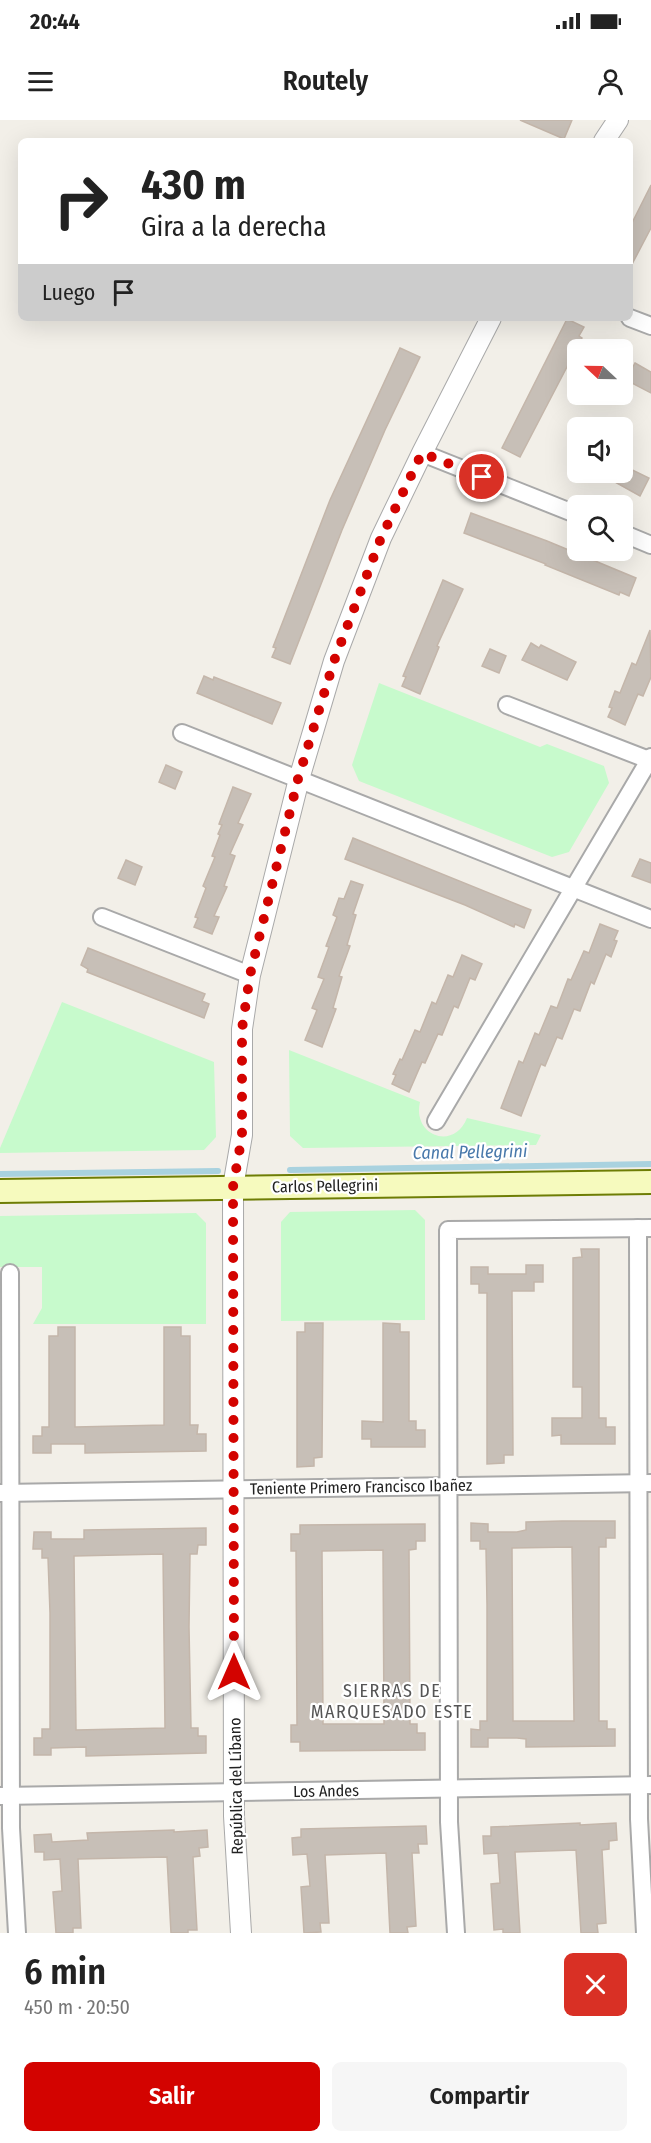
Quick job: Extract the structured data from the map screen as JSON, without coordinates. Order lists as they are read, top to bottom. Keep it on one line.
{"streets":{"main road":["Carlos Pellegrini"],"street":["Teniente Primero Francisco Ibañez","República del Líbano","Los Andes"]},"crossings":[["Carlos Pellegrini","República del Líbano"],["Teniente Primero Francisco Ibañez","República del Líbano"],["República del Líbano","Los Andes"]],"districts":["SIERRAS DE MARQUESADO ESTE"],"water":["Canal Pellegrini"],"north":"left","page":{"status":"20:44","header":"Routely","turn":["430 m","Gira a la derecha"],"then":"Luego","heading":["6 min","450 m · 20:50"],"buttons":["Salir","Compartir"]}}
